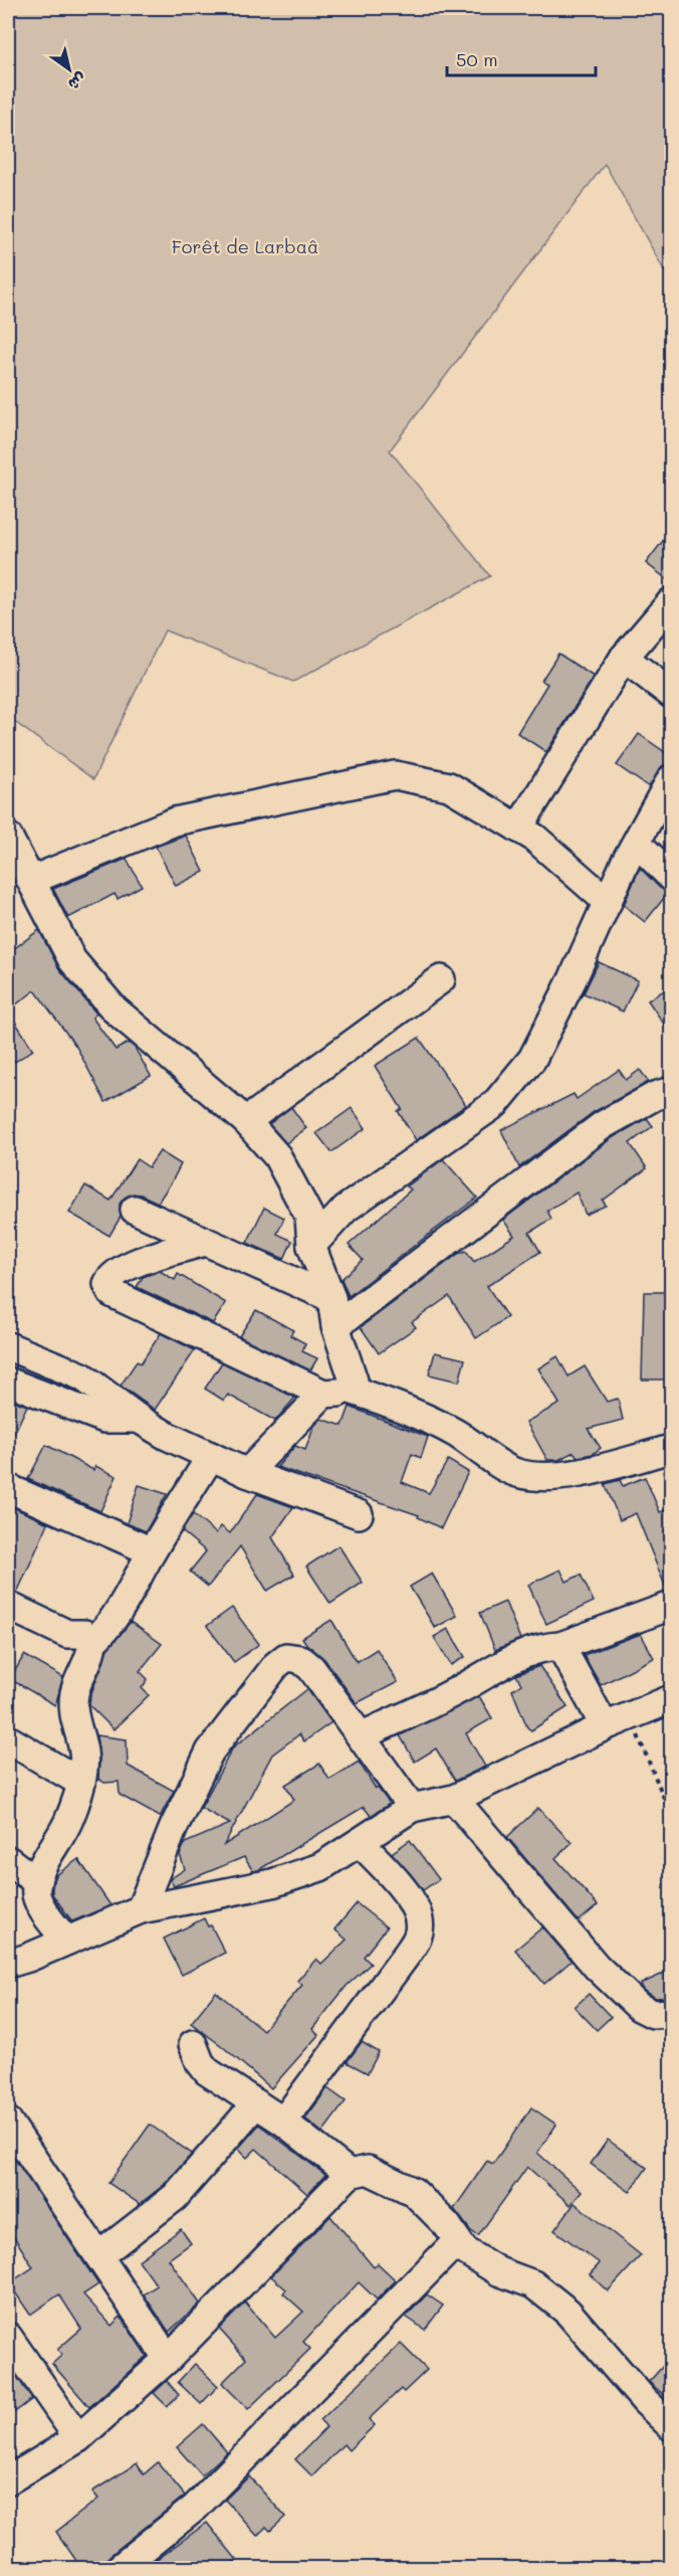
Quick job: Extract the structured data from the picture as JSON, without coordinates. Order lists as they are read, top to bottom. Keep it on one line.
{"parks":["Forêt de Larbaâ"],"scale_bar":"50 m","north":"bottom right"}
